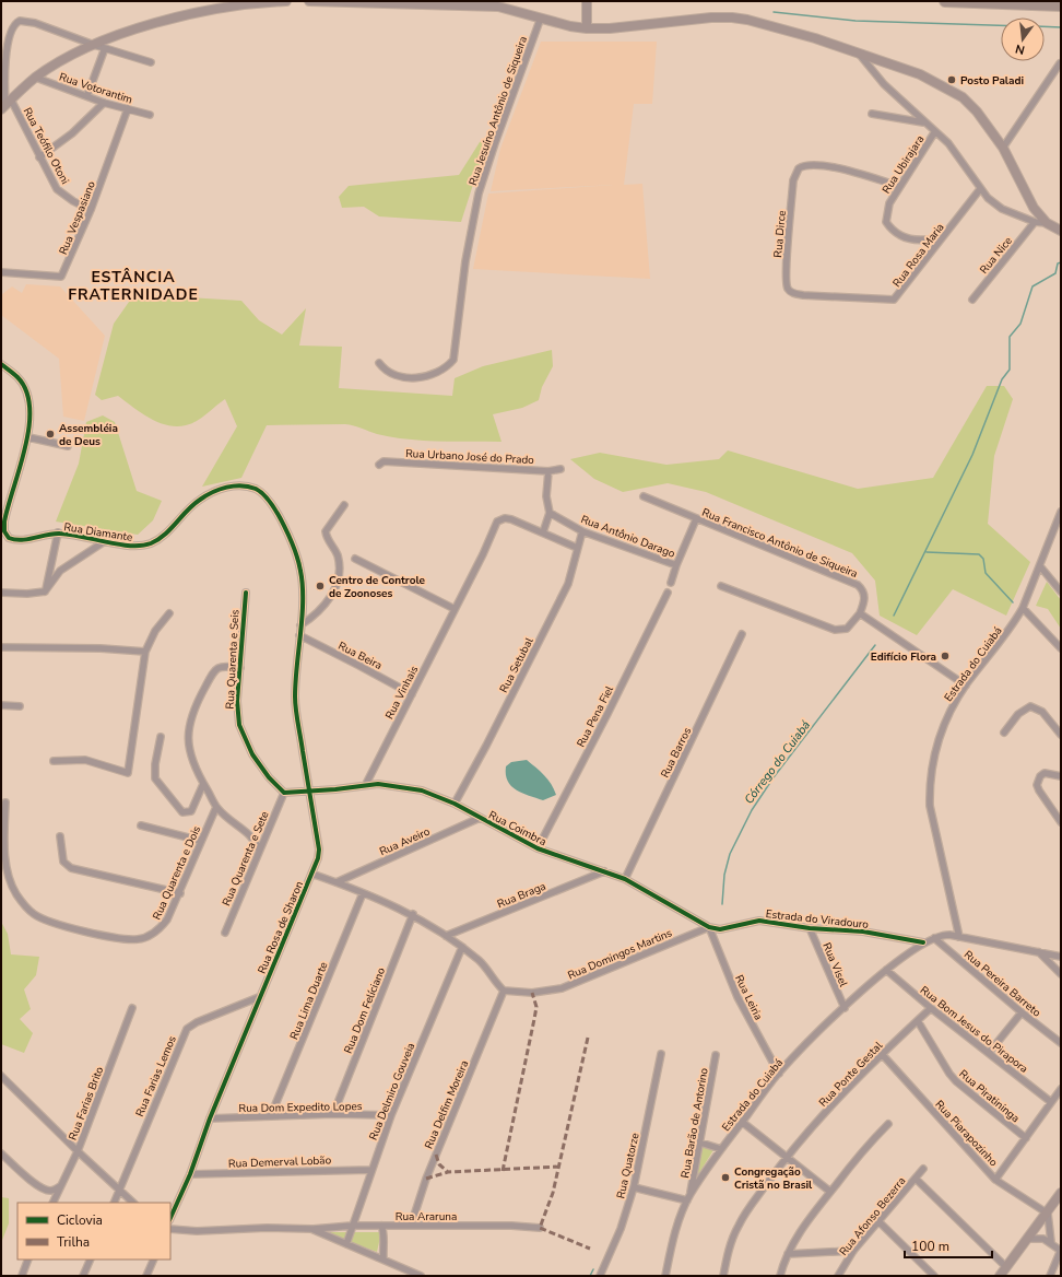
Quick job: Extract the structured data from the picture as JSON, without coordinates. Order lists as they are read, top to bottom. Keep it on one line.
{"streets":{"street":["Rua Votorantim","Rua Jesuíno Antônio de Siqueira","Rua Teófilo Otoni","Rua Ubirajara","Rua Vespasiano","Rua Dirce","Rua Rosa Maria","Rua Nice","Rua Urbano José do Prado","Rua Diamante","Rua Antônio Darago","Rua Francisco Antônio de Siqueira","Rua Beira","Rua Quarenta e Seis","Estrada do Cuiabá","Rua Setubal","Rua Vinhais","Rua Pena Fiel","Rua Barros","Rua Coimbra","Rua Aveiro","Rua Quarenta e Sete","Rua Quarenta e Dois","Rua Braga","Estrada do Viradouro","Rua Rosa de Sharon","Rua Domingos Martins","Rua Visel","Rua Pereira Barreto","Rua Leiria","Rua Lima Duarte","Rua Dom Felíciano","Rua Bom Jesus do Pirapora","Rua Ponte Gestal","Rua Farias Lemos","Rua Delmiro Gouveia","Rua Piratininga","Rua Farias Brito","Rua Delfim Moreira","Rua Dom Expedito Lopes","Rua Barão de Antorino","Rua Piarapozinho","Rua Demerval Lobão","Rua Quatorze","Rua Araruna","Rua Afonso Bezerra"]},"crossings":[["Rua Votorantim","Rua Vespasiano"],["Rua Teófilo Otoni","Rua Vespasiano"],["Rua Ubirajara","Rua Dirce"],["Rua Ubirajara","Rua Rosa Maria"],["Rua Dirce","Rua Rosa Maria"],["Rua Diamante","Rua Rosa de Sharon"],["Rua Antônio Darago","Rua Setubal"],["Rua Beira","Rua Vinhais"],["Rua Beira","Rua Rosa de Sharon"],["Rua Quarenta e Seis","Rua Quarenta e Sete"],["Estrada do Cuiabá","Estrada do Viradouro"],["Estrada do Cuiabá","Rua Visel"],["Estrada do Cuiabá","Rua Leiria"],["Estrada do Cuiabá","Rua Bom Jesus do Pirapora"],["Estrada do Cuiabá","Rua Barão de Antorino"],["Rua Setubal","Rua Coimbra"],["Rua Vinhais","Rua Coimbra"],["Rua Pena Fiel","Rua Coimbra"],["Rua Barros","Rua Coimbra"],["Rua Coimbra","Rua Aveiro"],["Rua Coimbra","Rua Braga"],["Rua Coimbra","Estrada do Viradouro"],["Rua Coimbra","Rua Rosa de Sharon"],["Rua Coimbra","Rua Domingos Martins"],["Rua Coimbra","Rua Leiria"],["Estrada do Viradouro","Rua Domingos Martins"],["Estrada do Viradouro","Rua Visel"],["Estrada do Viradouro","Rua Leiria"],["Rua Rosa de Sharon","Rua Farias Lemos"],["Rua Rosa de Sharon","Rua Dom Expedito Lopes"],["Rua Rosa de Sharon","Rua Demerval Lobão"],["Rua Domingos Martins","Rua Leiria"],["Rua Domingos Martins","Rua Delfim Moreira"],["Rua Lima Duarte","Rua Dom Expedito Lopes"],["Rua Dom Felíciano","Rua Dom Expedito Lopes"],["Rua Bom Jesus do Pirapora","Rua Ponte Gestal"],["Rua Ponte Gestal","Rua Piratininga"],["Rua Ponte Gestal","Rua Piarapozinho"],["Rua Delmiro Gouveia","Rua Dom Expedito Lopes"],["Rua Delmiro Gouveia","Rua Demerval Lobão"],["Rua Delmiro Gouveia","Rua Araruna"],["Rua Delfim Moreira","Rua Araruna"]],"districts":["ESTÂNCIA FRATERNIDADE"],"water":["Córrego do Cuiabá"],"places":["Posto Paladi","Assembléia de Deus","Centro de Controle de Zoonoses","Edifício Flora","Congregação Cristã no Brasil"],"legend":["Ciclovia","Trilha"],"scale_bar":"100 m","north":"bottom"}
